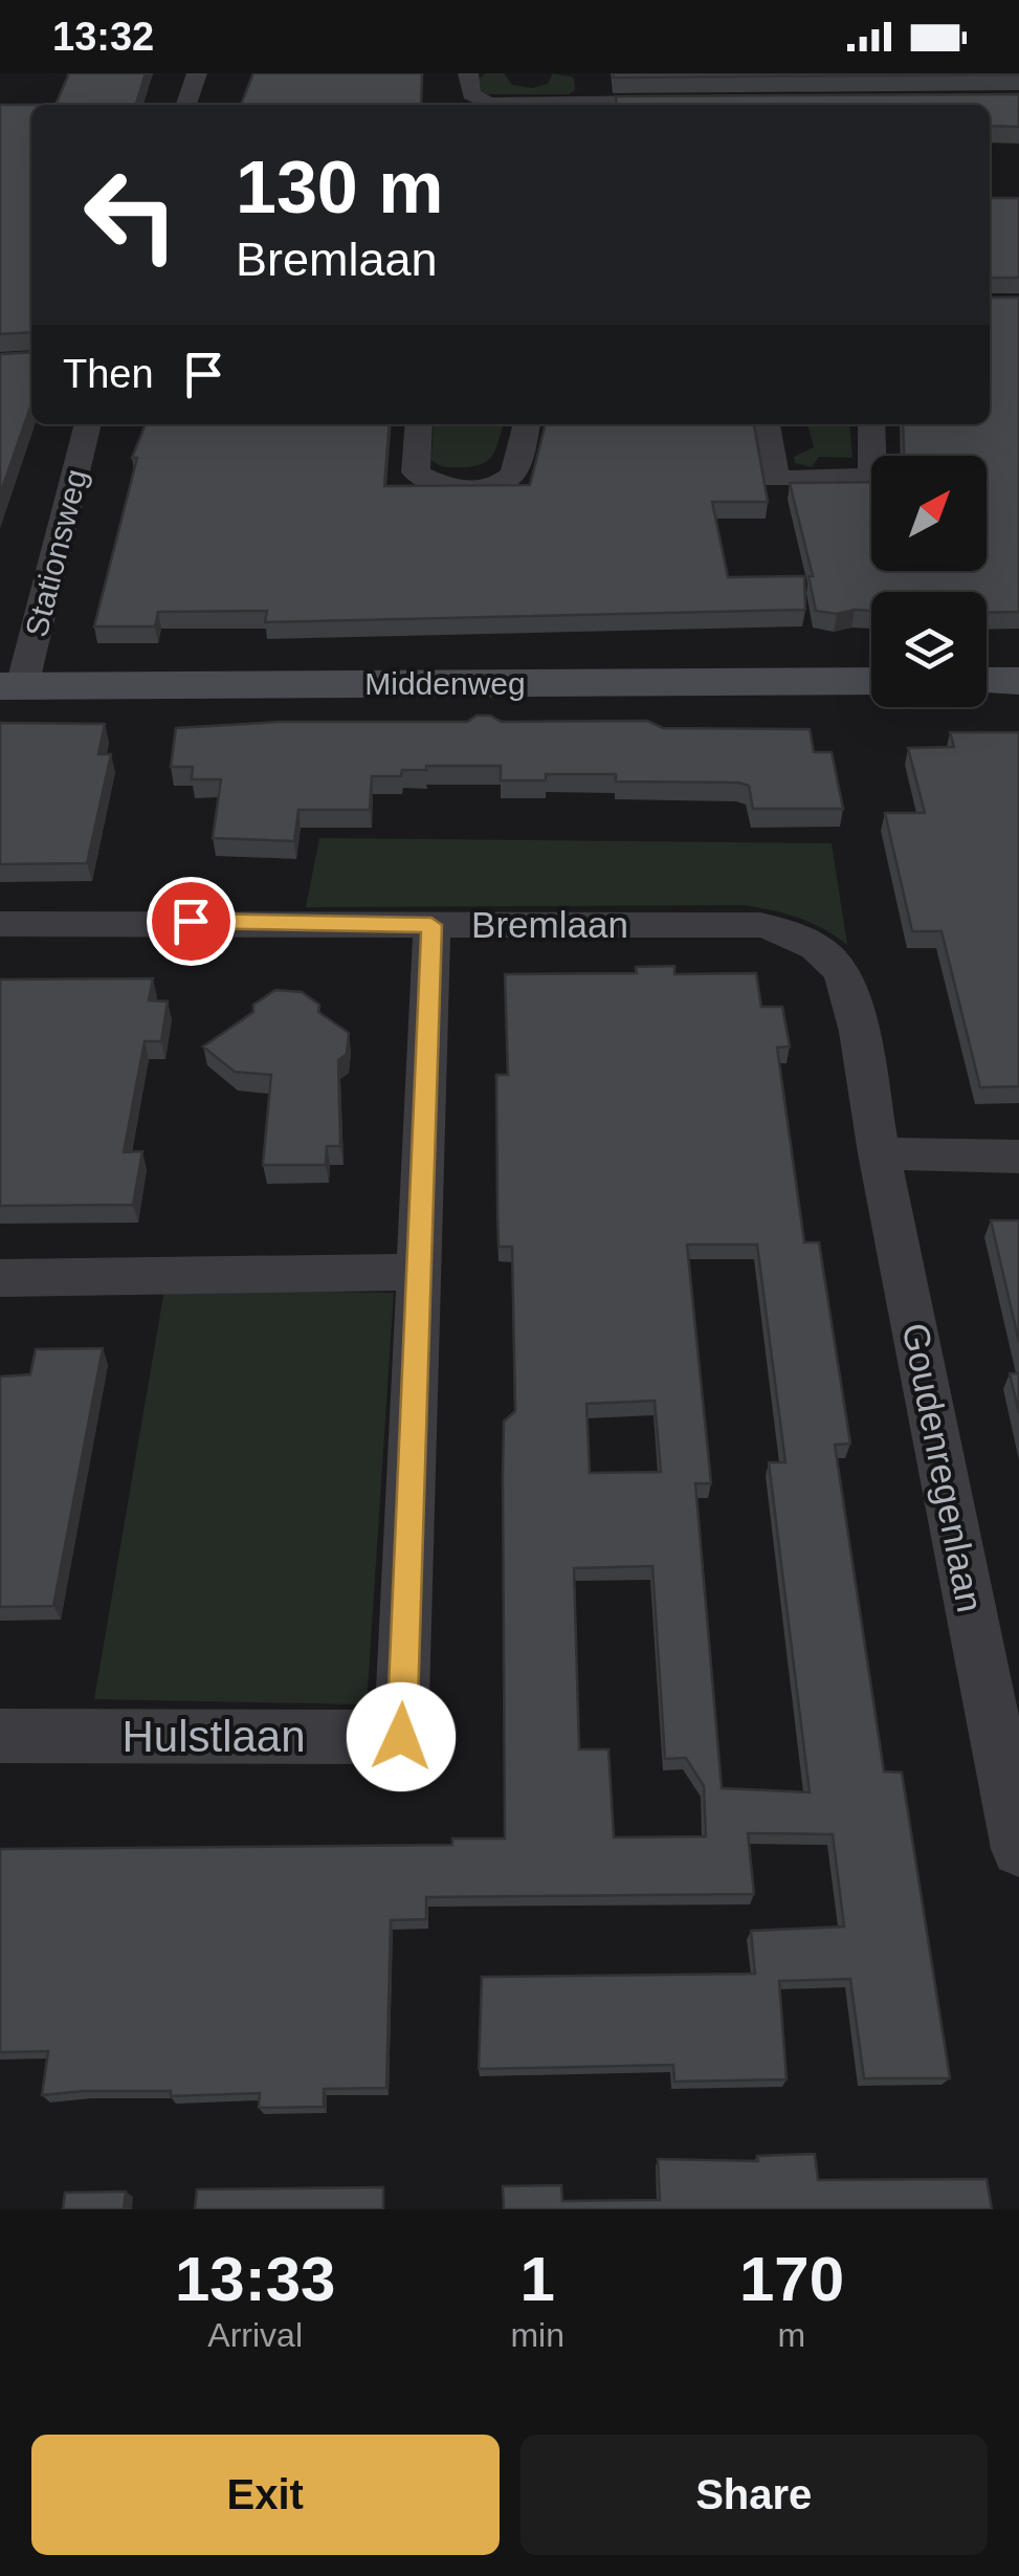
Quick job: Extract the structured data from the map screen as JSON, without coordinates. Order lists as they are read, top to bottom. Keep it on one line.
{"streets":{"street":["Stationsweg","Middenweg","Bremlaan","Goudenregenlaan","Hulstlaan"]},"crossings":[["Stationsweg","Middenweg"],["Bremlaan","Goudenregenlaan"],["Bremlaan","Hulstlaan"]],"north":"top right","page":{"status":"13:32","turn":["130 m","Bremlaan"],"then":"Then","eta":["13:33","Arrival","1","min","170","m"],"buttons":["Exit","Share"]}}
